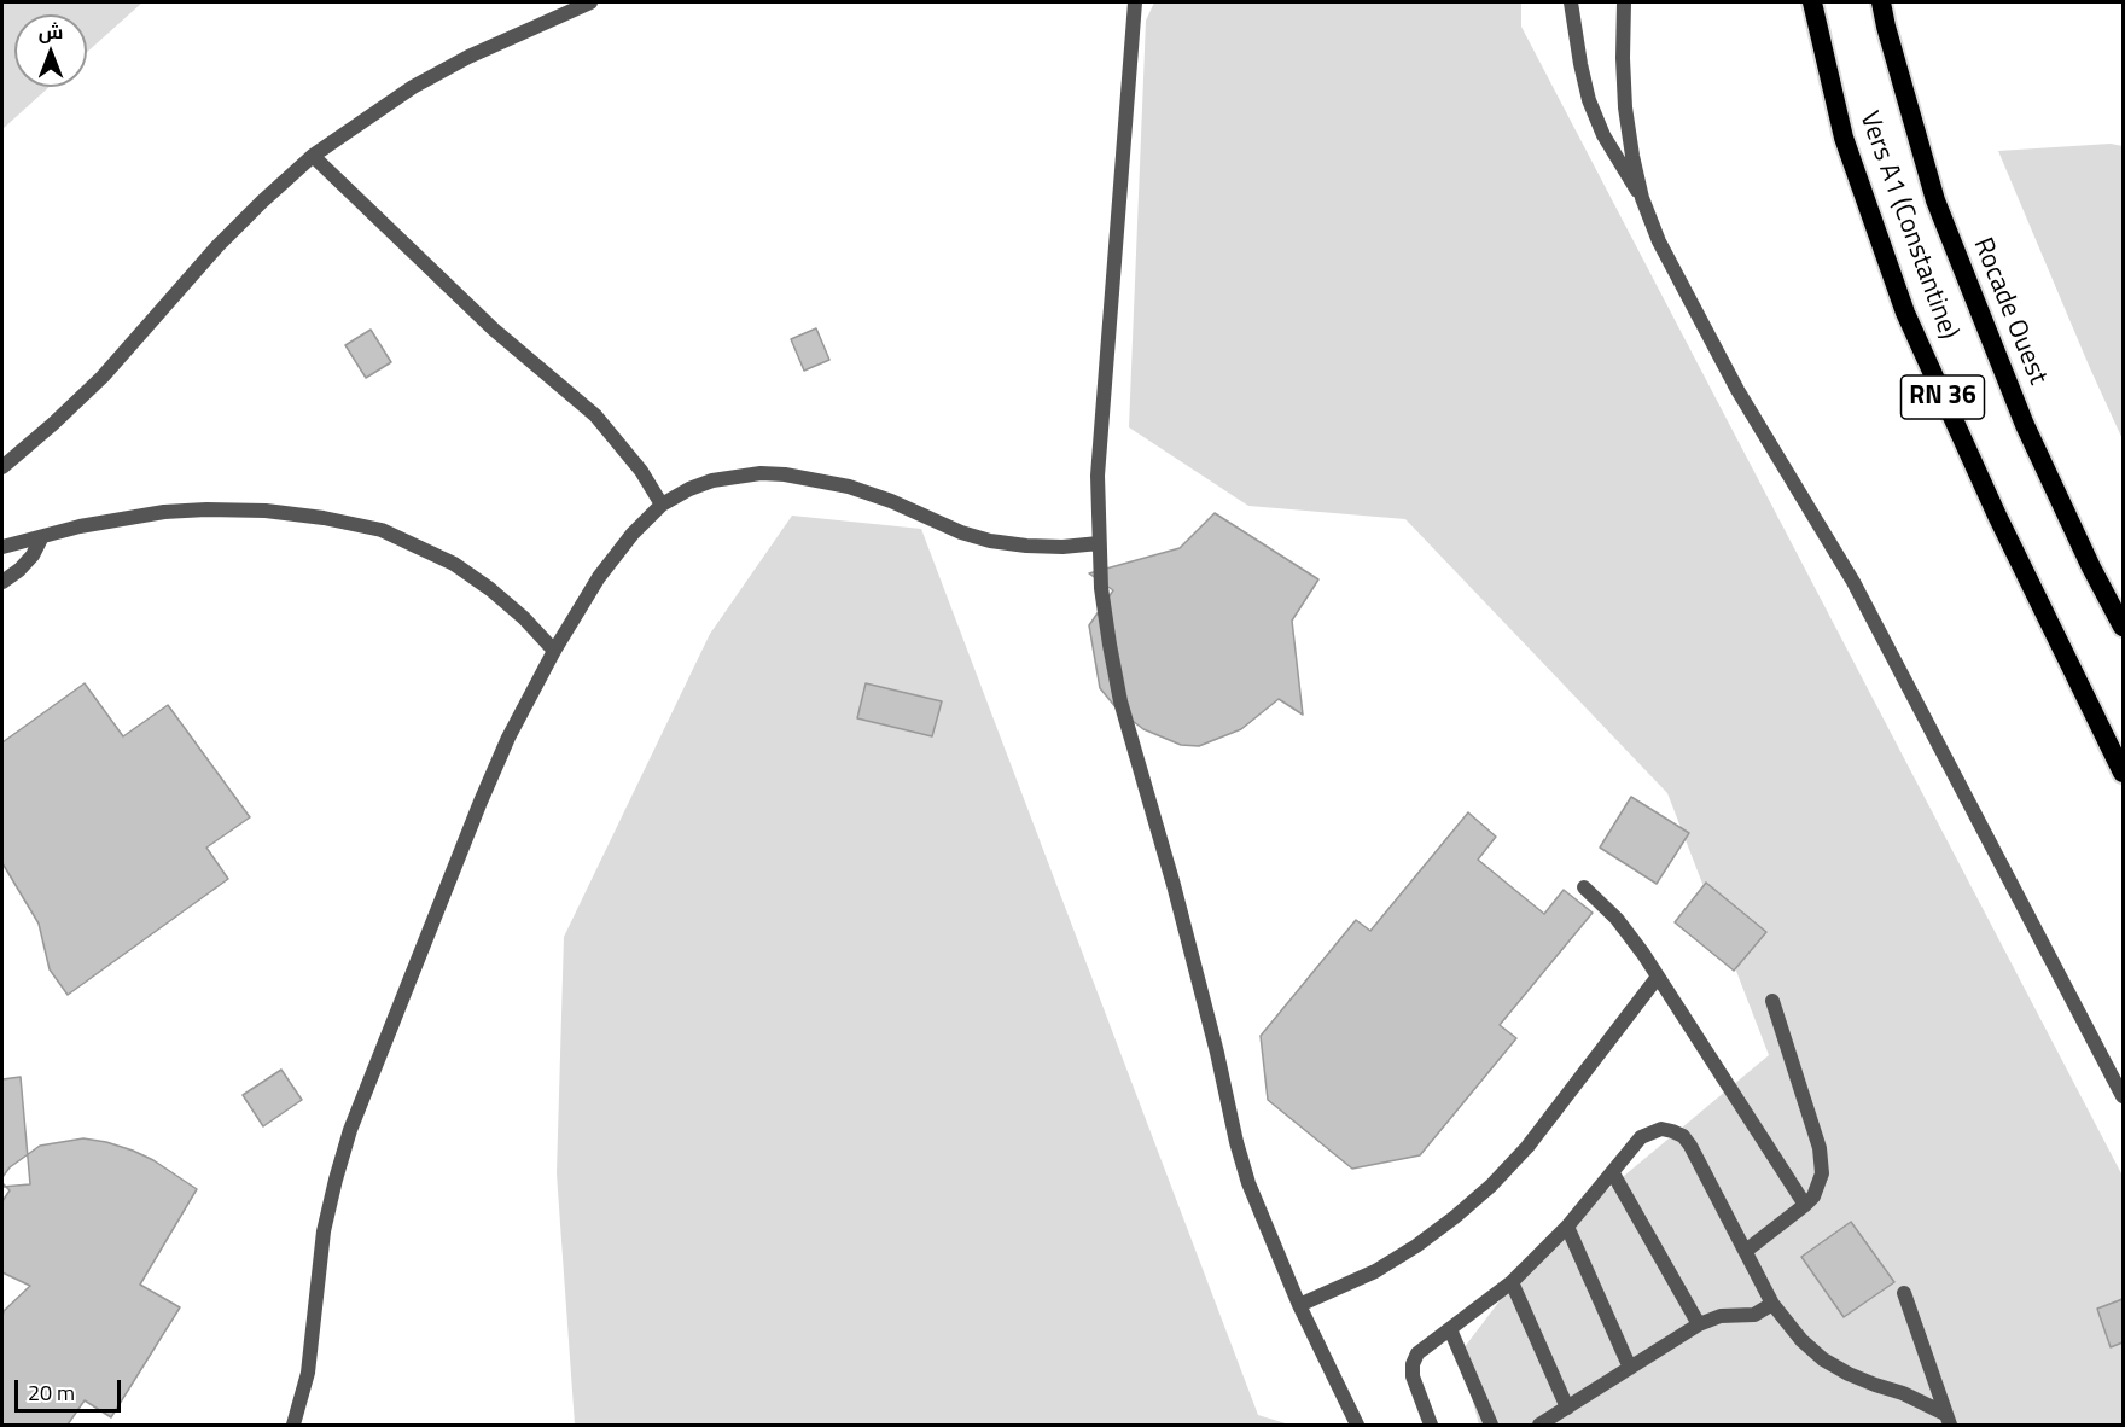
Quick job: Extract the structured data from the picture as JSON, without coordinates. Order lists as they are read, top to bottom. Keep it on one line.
{"streets":{"highway":["Vers A1 (Constantine)","Rocade Ouest","RN 36"]},"scale_bar":"20 m","north":"top"}
